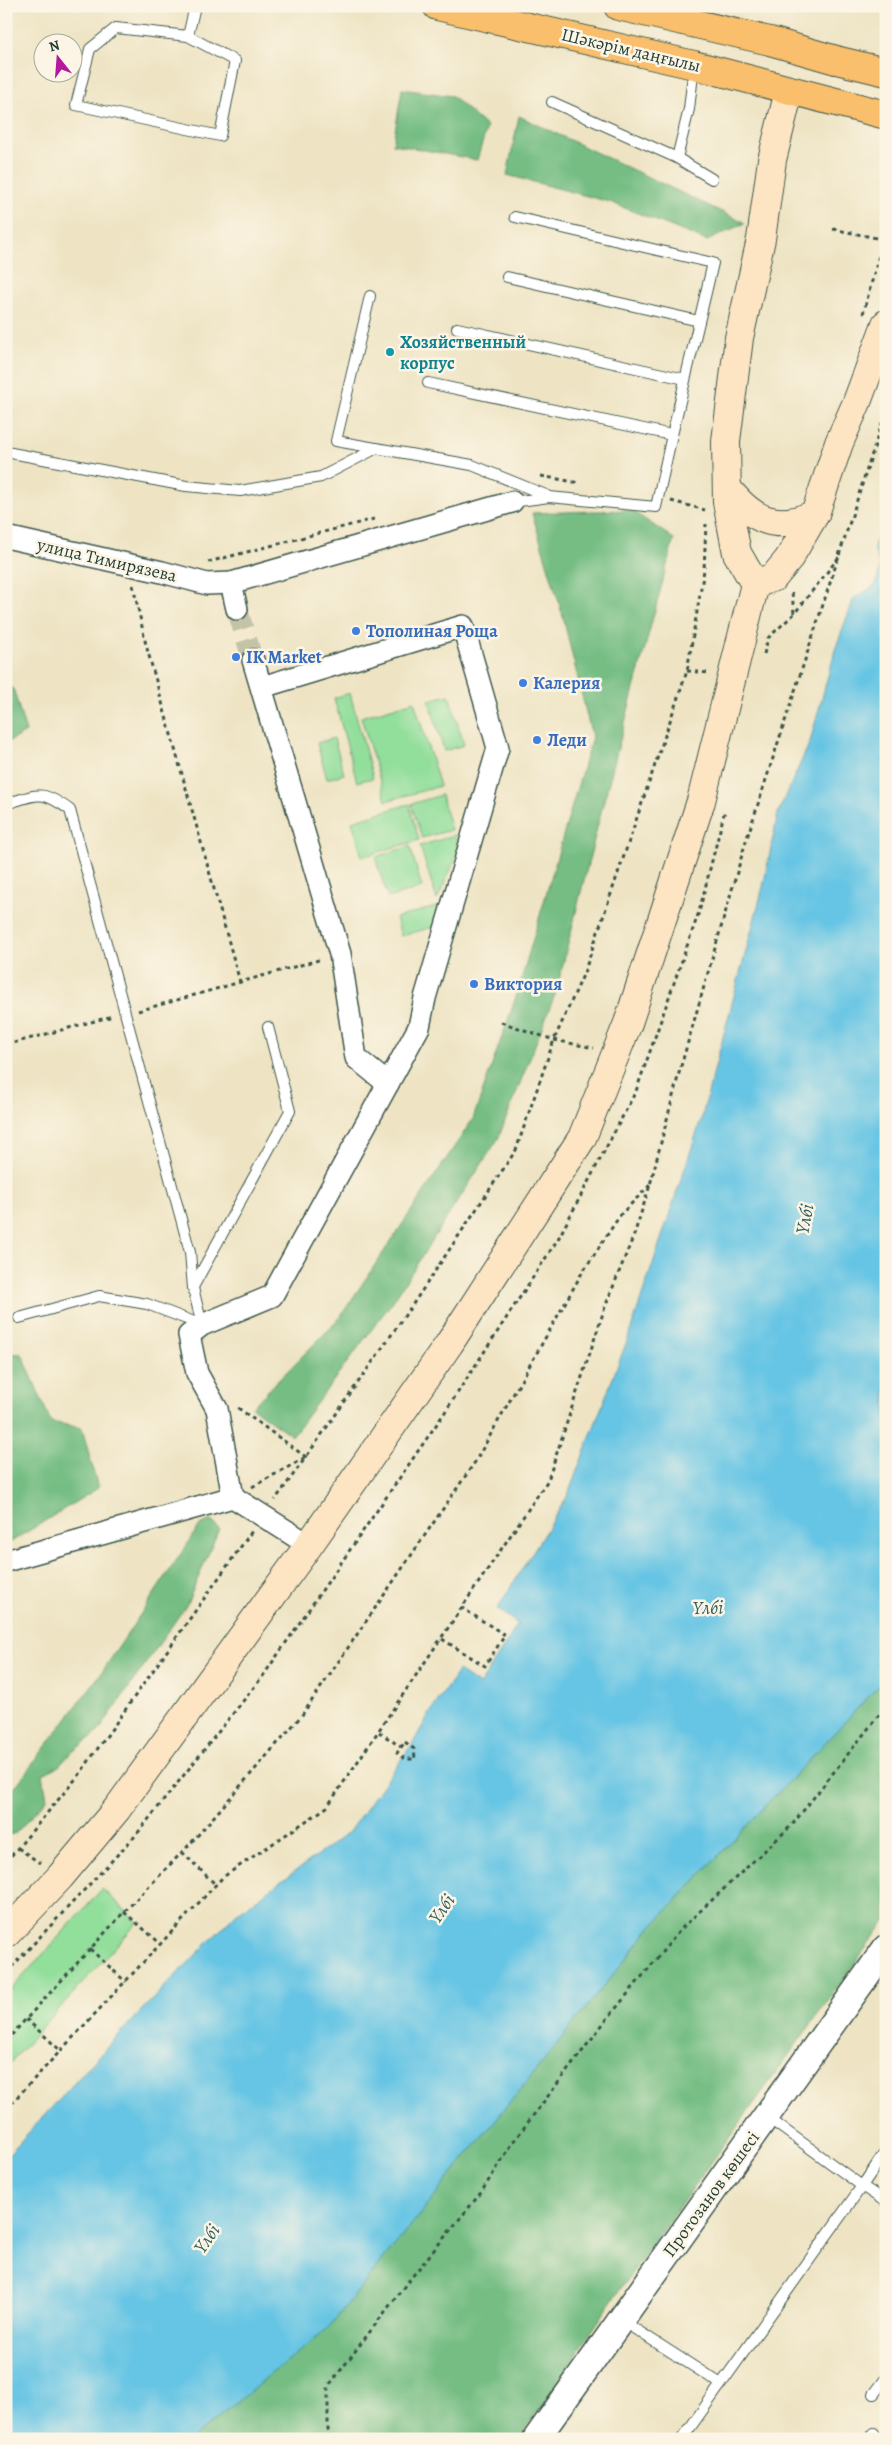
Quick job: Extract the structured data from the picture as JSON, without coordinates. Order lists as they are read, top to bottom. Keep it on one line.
{"streets":{"main road":["Шәкәрім даңғылы"],"street":["улица Тимирязева","Протозанов көшесі"]},"water":["Үлбі"],"places":["Хозяйственный корпус","Тополиная Роща","IK Market","Калерия","Леди","Виктория"],"north":"top"}
